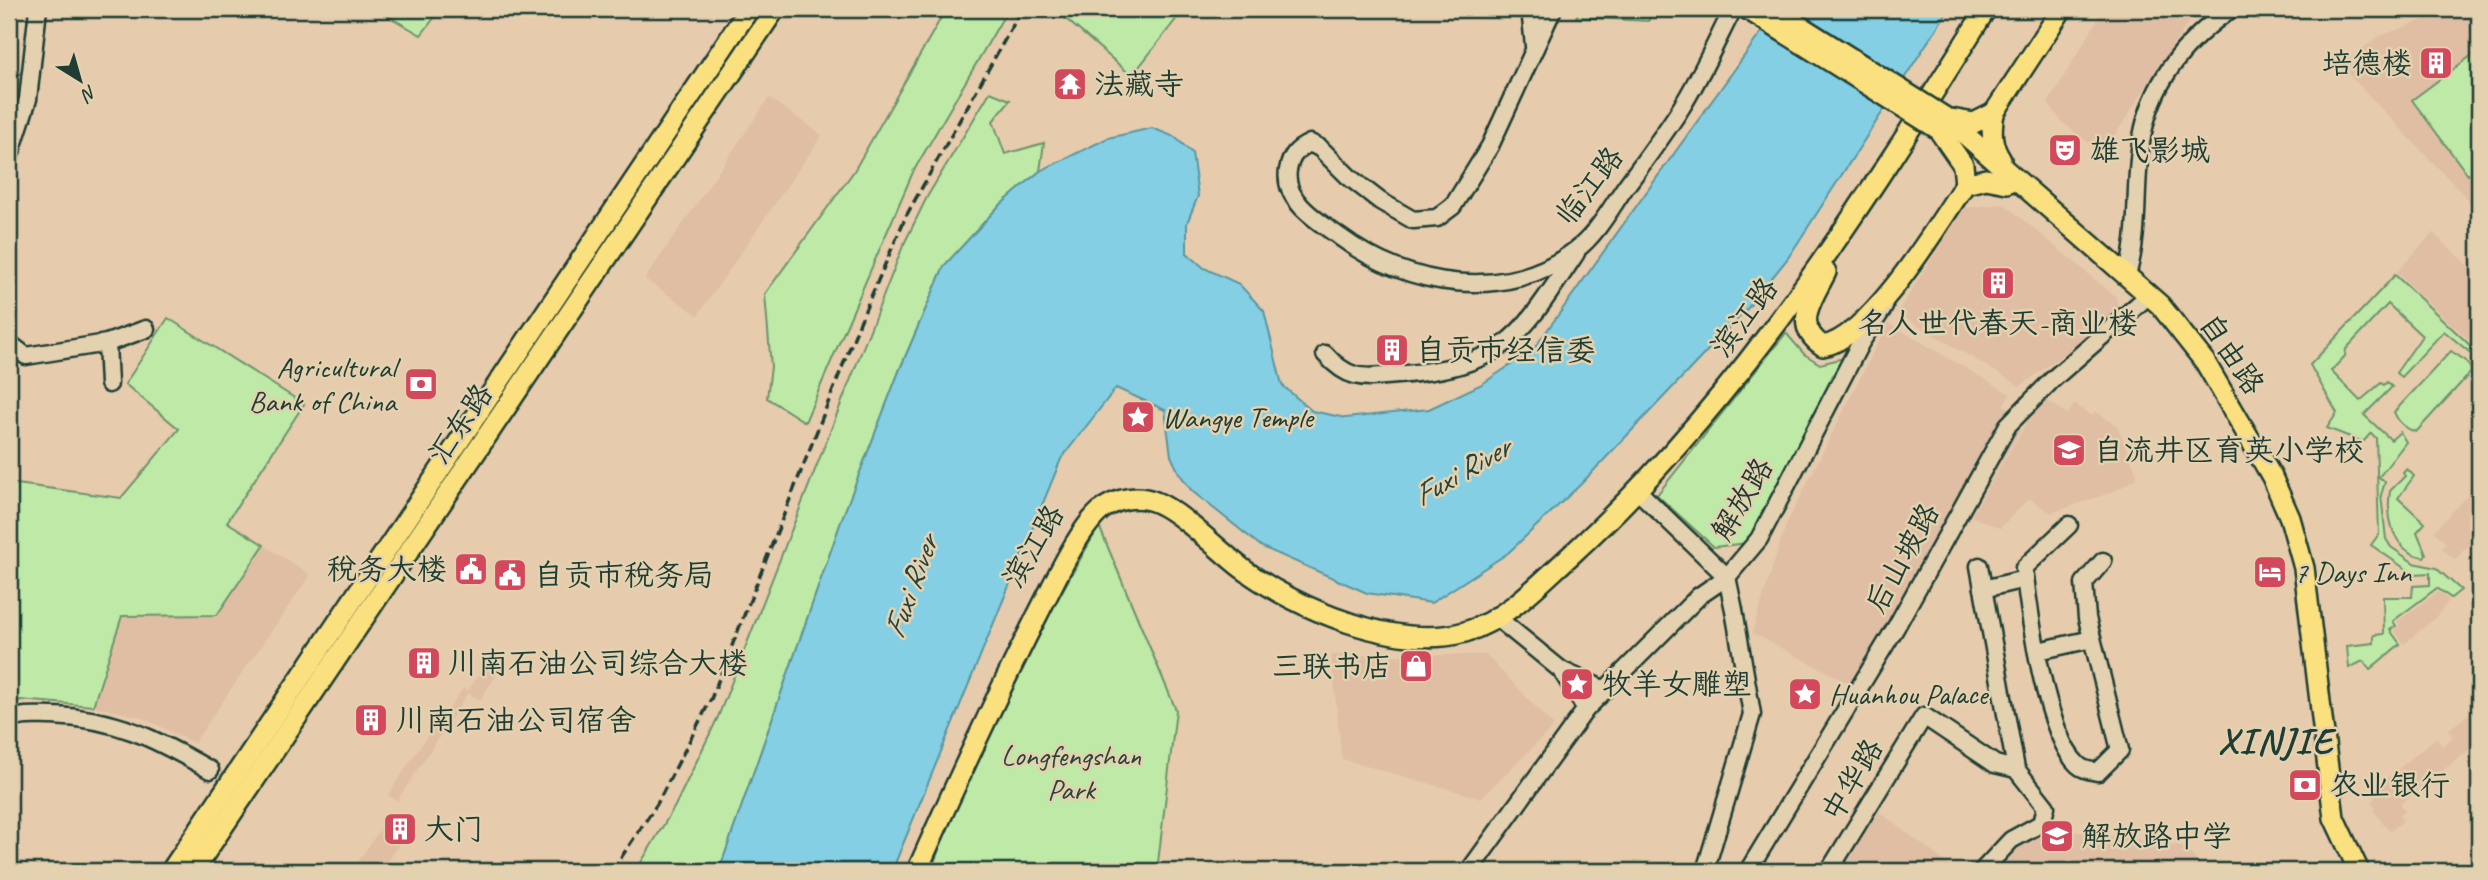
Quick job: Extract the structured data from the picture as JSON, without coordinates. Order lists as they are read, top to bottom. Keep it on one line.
{"streets":{"main road":["滨江路","自由路","汇东路","解放路"],"street":["临江路","后山坡路","中华路"]},"crossings":[["自由路","后山坡路"]],"districts":["XINJIE"],"water":["Fuxi River"],"parks":["Longfengshan Park"],"places":{"building":["培德楼","名人世代春天-商业楼","自贡市经信委","川南石油公司综合大楼","川南石油公司宿舍","大门"],"temple":["法藏寺"],"theatre":["雄飞影城"],"bank":["Agricultural Bank of China","农业银行"],"place":["Wangye Temple","牧羊女雕塑","Huanhou Palace"],"school or university":["自流井区育英小学校","解放路中学"],"public building":["税务大楼","自贡市税务局"],"hotel":["7 Days Inn"],"shop":["三联书店"]},"north":"bottom right"}
